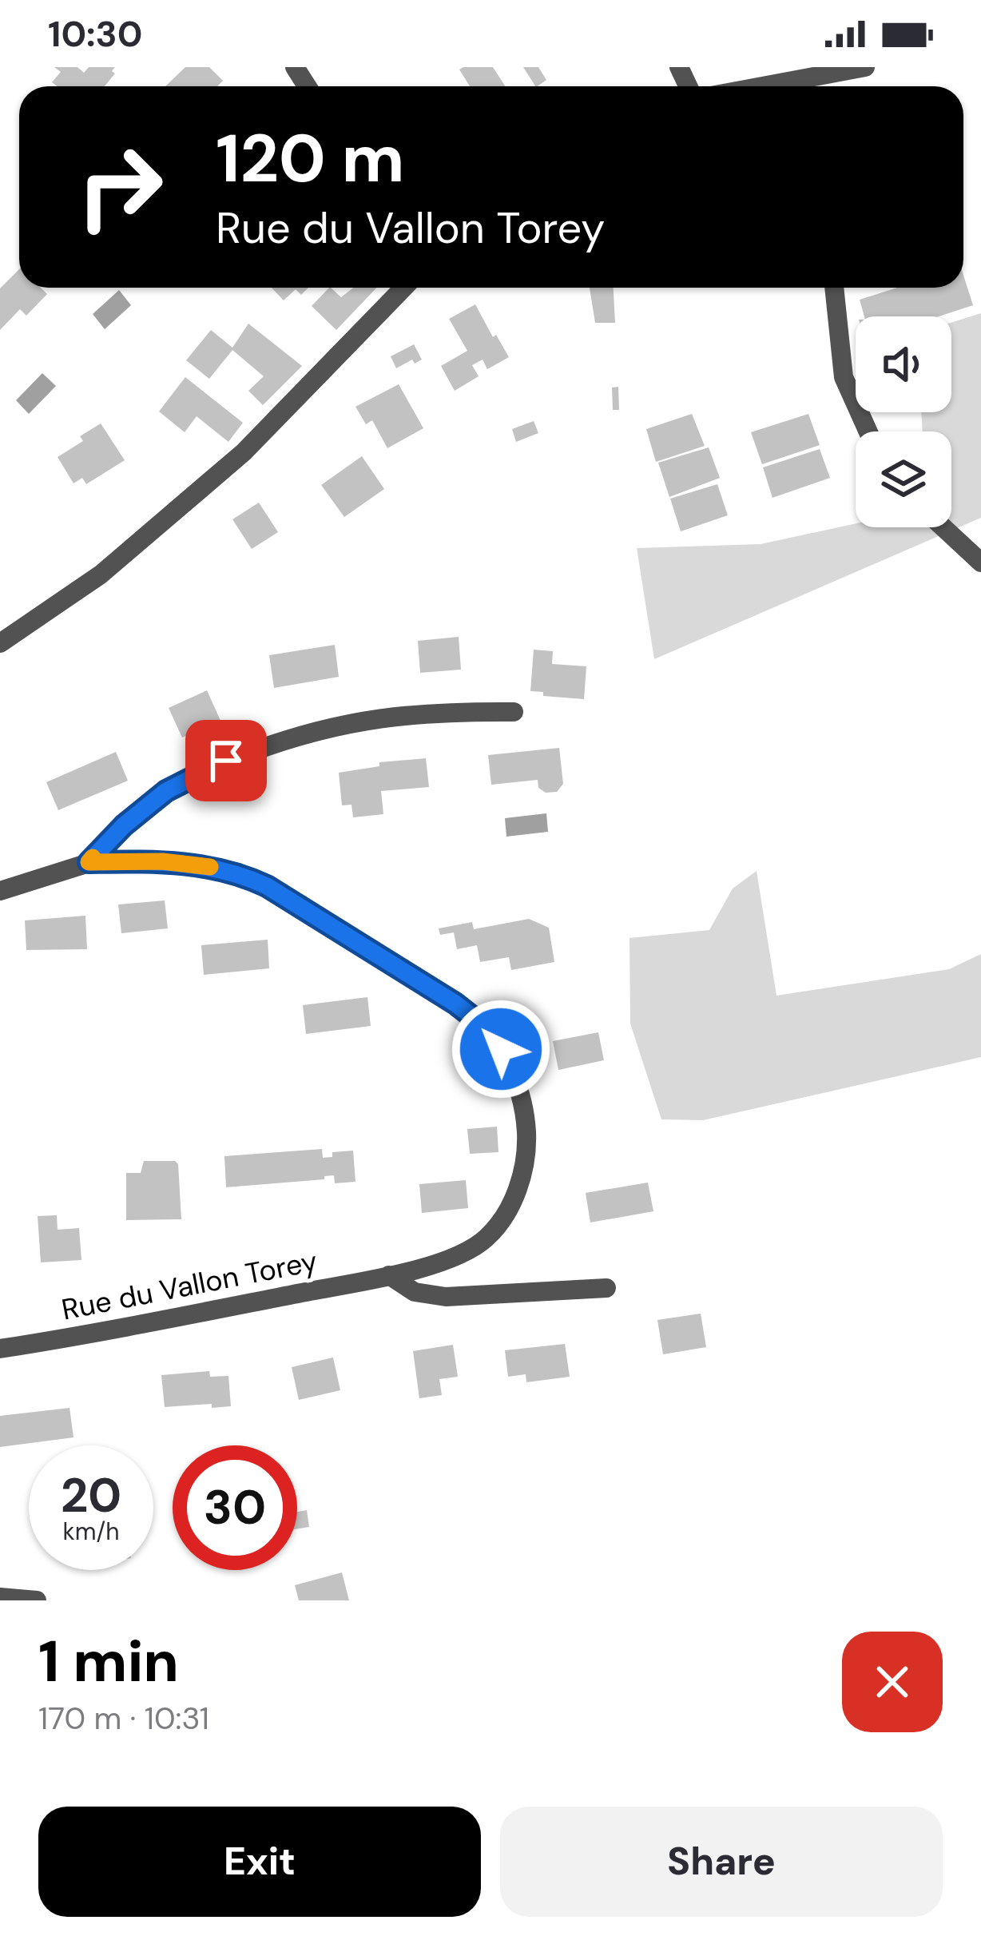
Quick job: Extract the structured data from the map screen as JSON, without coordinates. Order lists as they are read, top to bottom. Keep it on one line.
{"streets":{"street":["Rue du Vallon Torey"]},"page":{"status":"10:30","turn":["120 m","Rue du Vallon Torey"],"speed":"20 km/h","limit":"30","heading":["1 min","170 m · 10:31"],"buttons":["Exit","Share"]}}
